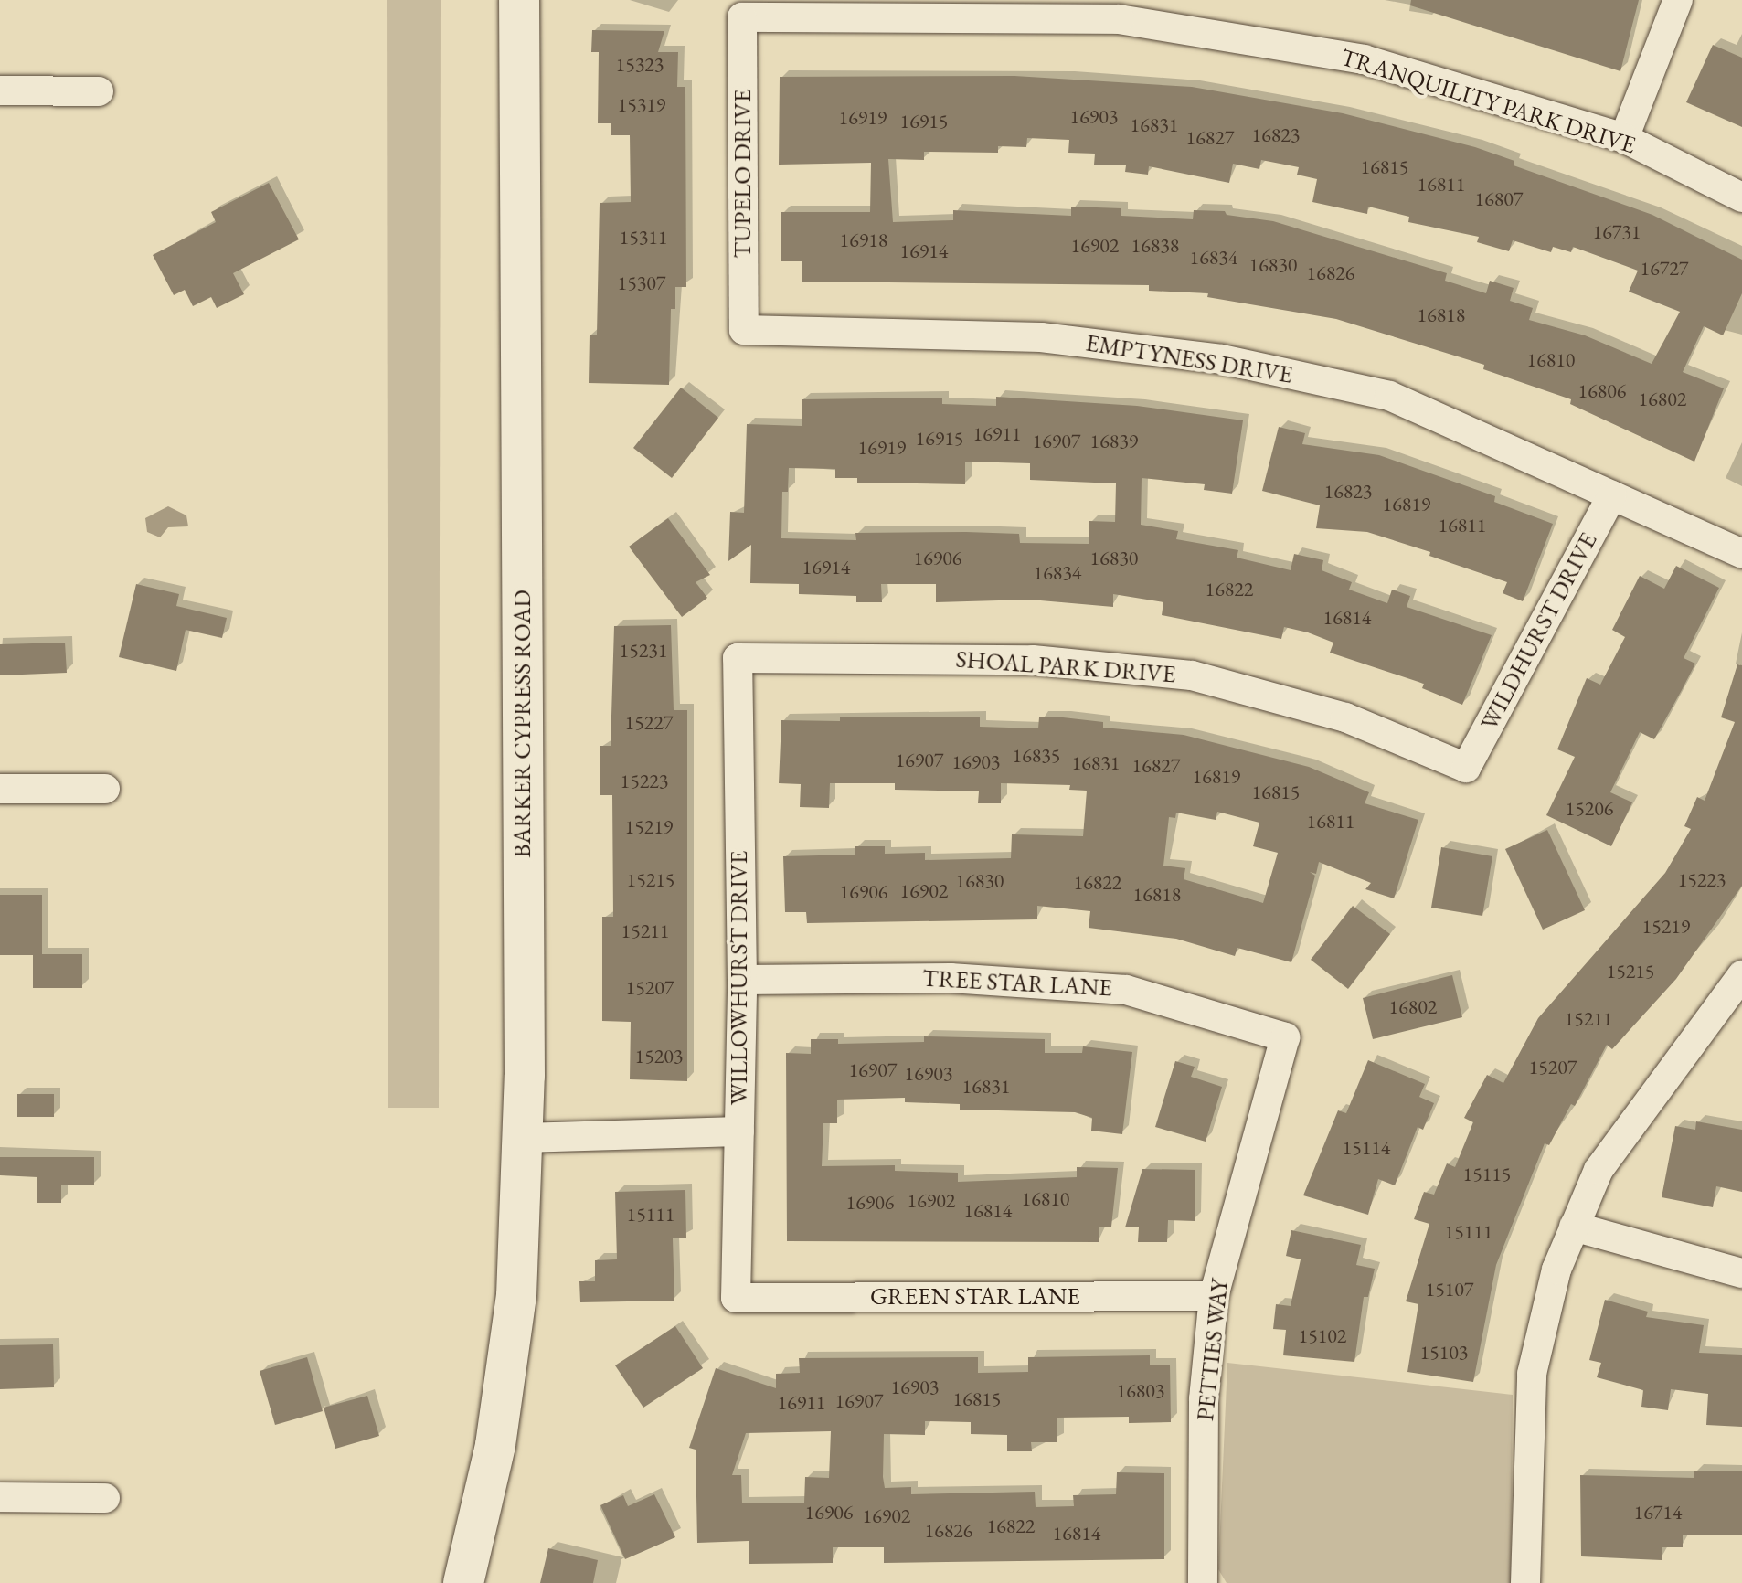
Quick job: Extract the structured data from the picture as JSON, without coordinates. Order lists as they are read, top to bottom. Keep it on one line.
{"streets":{"street":["TRANQUILITY PARK DRIVE","TUPELO DRIVE","EMPTYNESS DRIVE","WILDHURST DRIVE","SHOAL PARK DRIVE","BARKER CYPRESS ROAD","WILLOWHURST DRIVE","TREE STAR LANE","GREEN STAR LANE","PETTIES WAY"]},"crossings":[["TRANQUILITY PARK DRIVE","TUPELO DRIVE"],["TUPELO DRIVE","EMPTYNESS DRIVE"],["EMPTYNESS DRIVE","WILDHURST DRIVE"],["WILDHURST DRIVE","SHOAL PARK DRIVE"],["SHOAL PARK DRIVE","WILLOWHURST DRIVE"],["WILLOWHURST DRIVE","TREE STAR LANE"],["WILLOWHURST DRIVE","GREEN STAR LANE"],["TREE STAR LANE","PETTIES WAY"],["GREEN STAR LANE","PETTIES WAY"]],"house_numbers":["15323","15319","16903","16919","16915","16831","16823","16827","16815","16811","16807","16731","15311","16918","16902","16838","16914","16834","16830","16727","16826","15307","16818","16810","16806","16802","16911","16915","16907","16839","16919","16823","16819","16811","16906","16830","16914","16834","16822","16814","15231","15227","16835","16907","16903","16831","16827","16819","15223","16815","15206","16811","15219","15215","15223","16830","16822","16902","16906","16818","15219","15211","15215","15207","16802","15211","15203","15207","16907","16903","16831","15114","15115","16810","16902","16906","16814","15111","15111","15107","15102","15103","16903","16803","16815","16907","16911","16906","16714","16902","16822","16826","16814"]}
